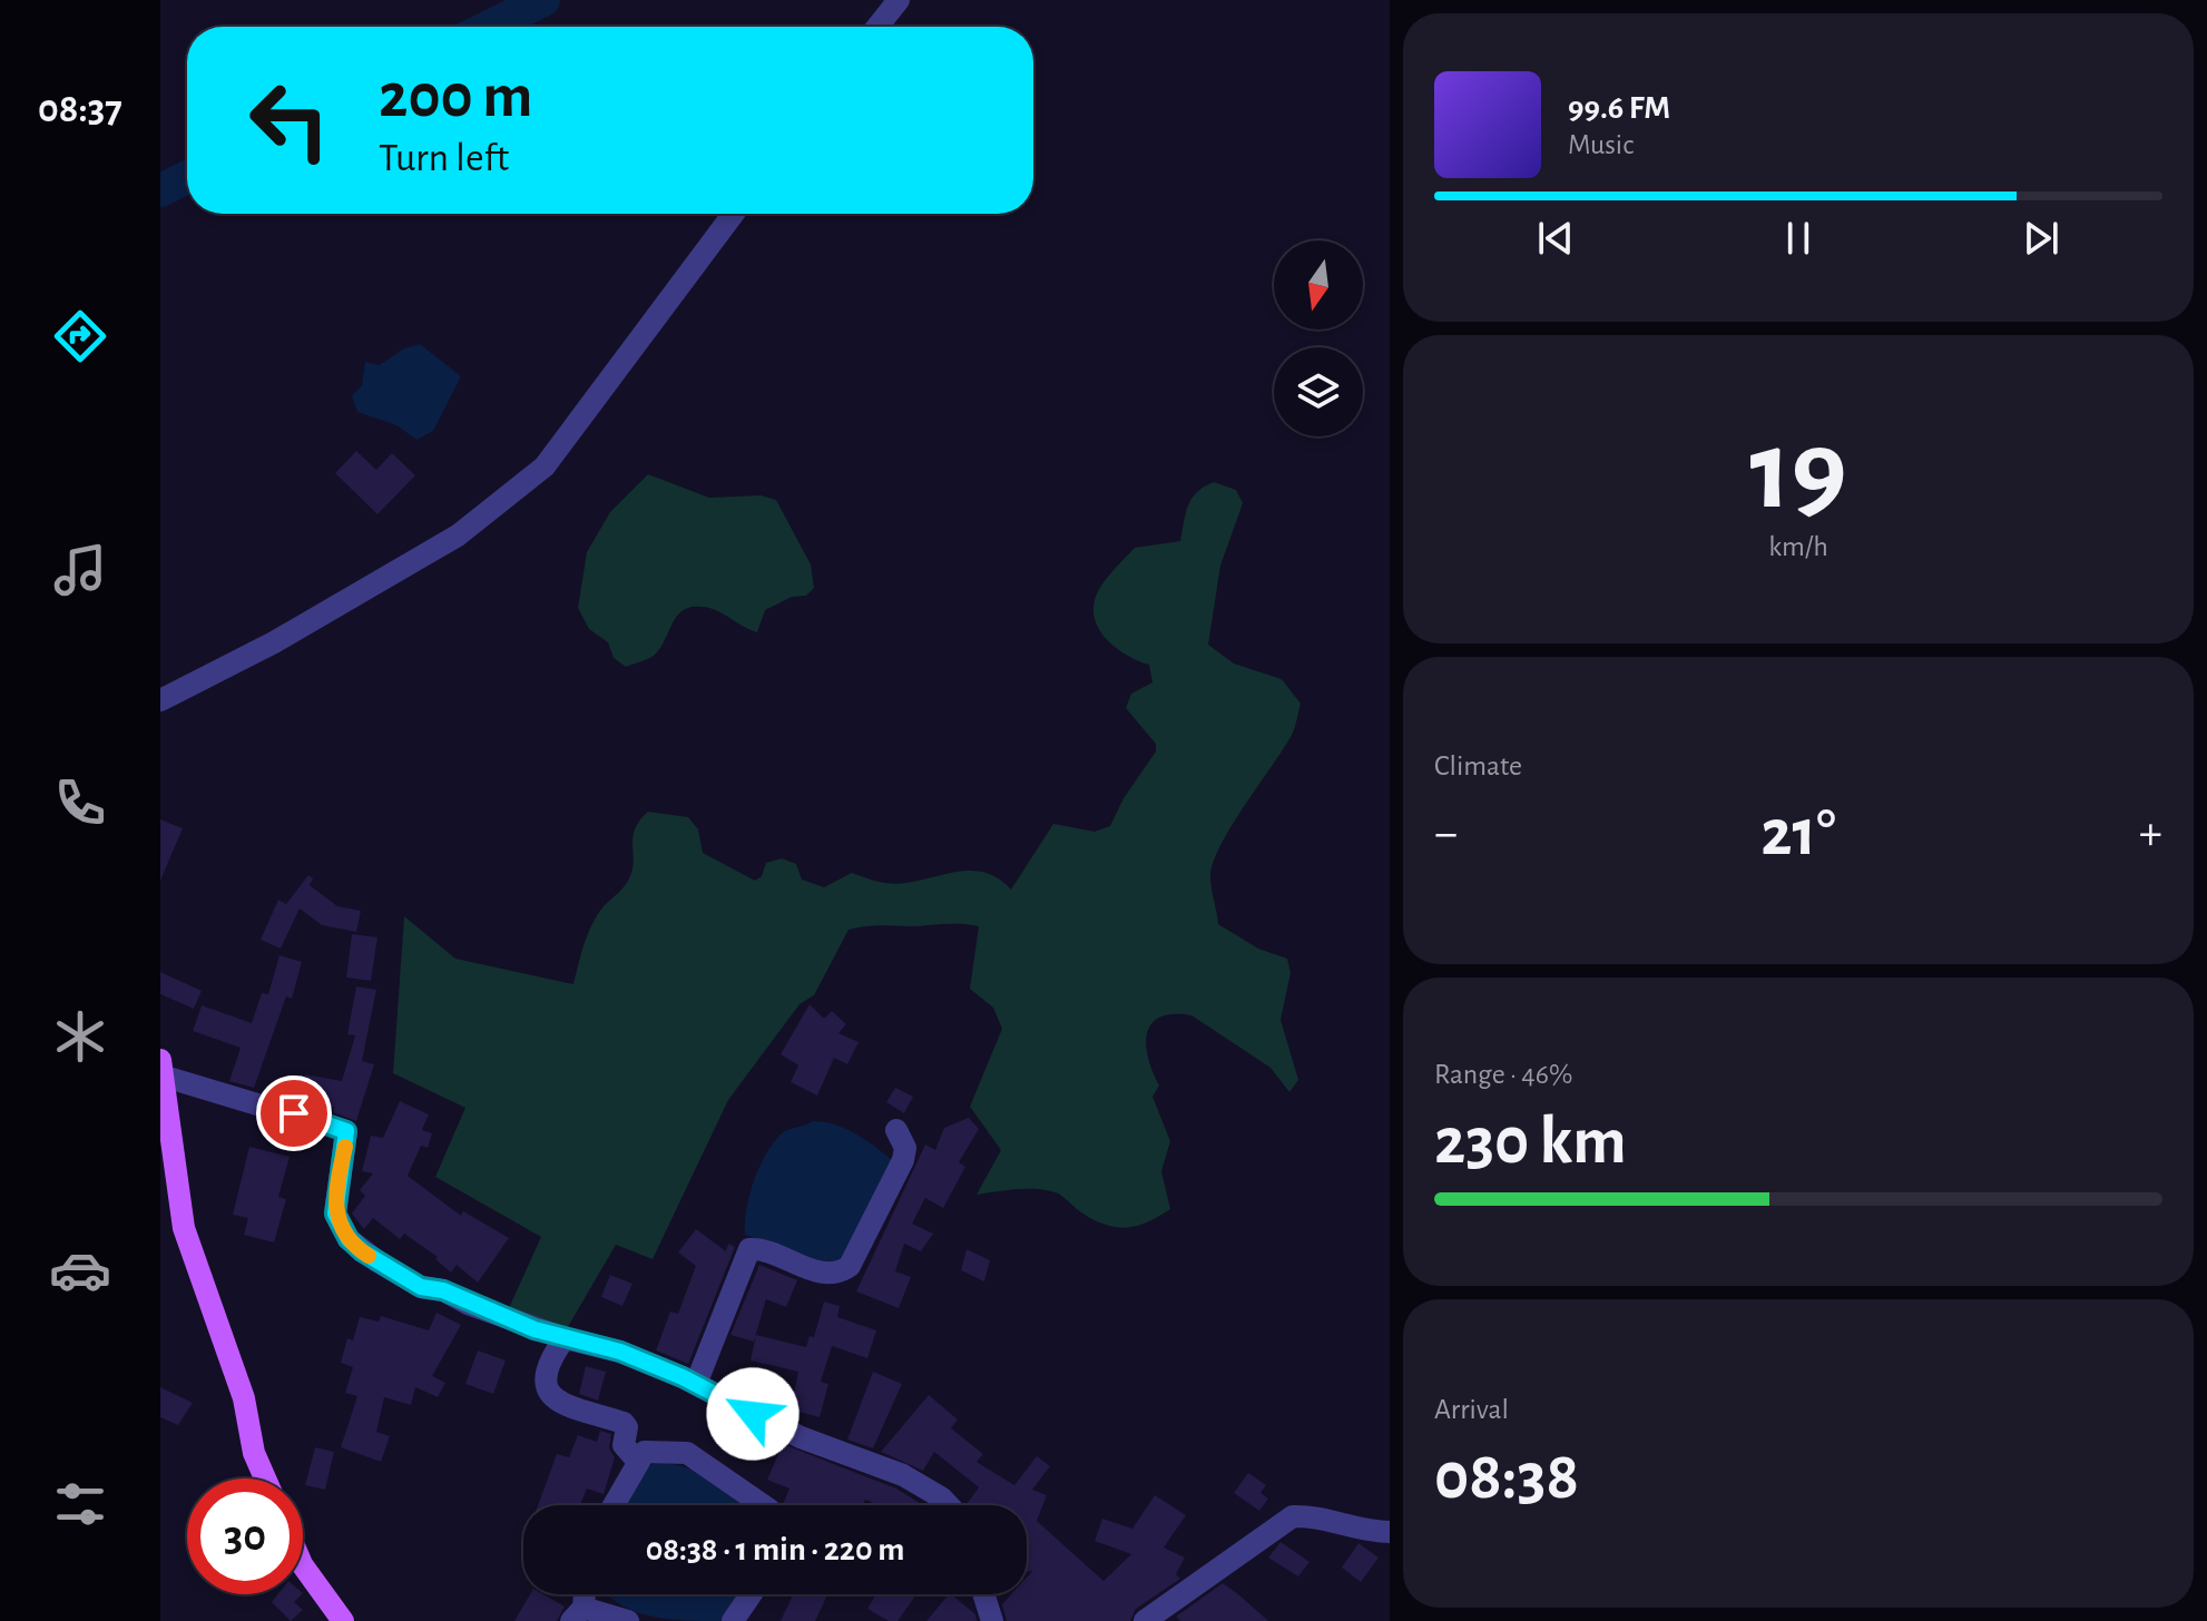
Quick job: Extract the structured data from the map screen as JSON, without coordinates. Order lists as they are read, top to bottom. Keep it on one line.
{"north":"bottom","page":{"tabs":"08:37","turn":["200 m","Turn left"],"song":["99.6 FM","Music"],"tile":[["19","km/h"],"Climate",["Range · 46%","230 km"],["Arrival","08:38"]],"heat":["−","21°","+"],"limit":"30","trip":"08:38 · 1 min · 220 m"}}
